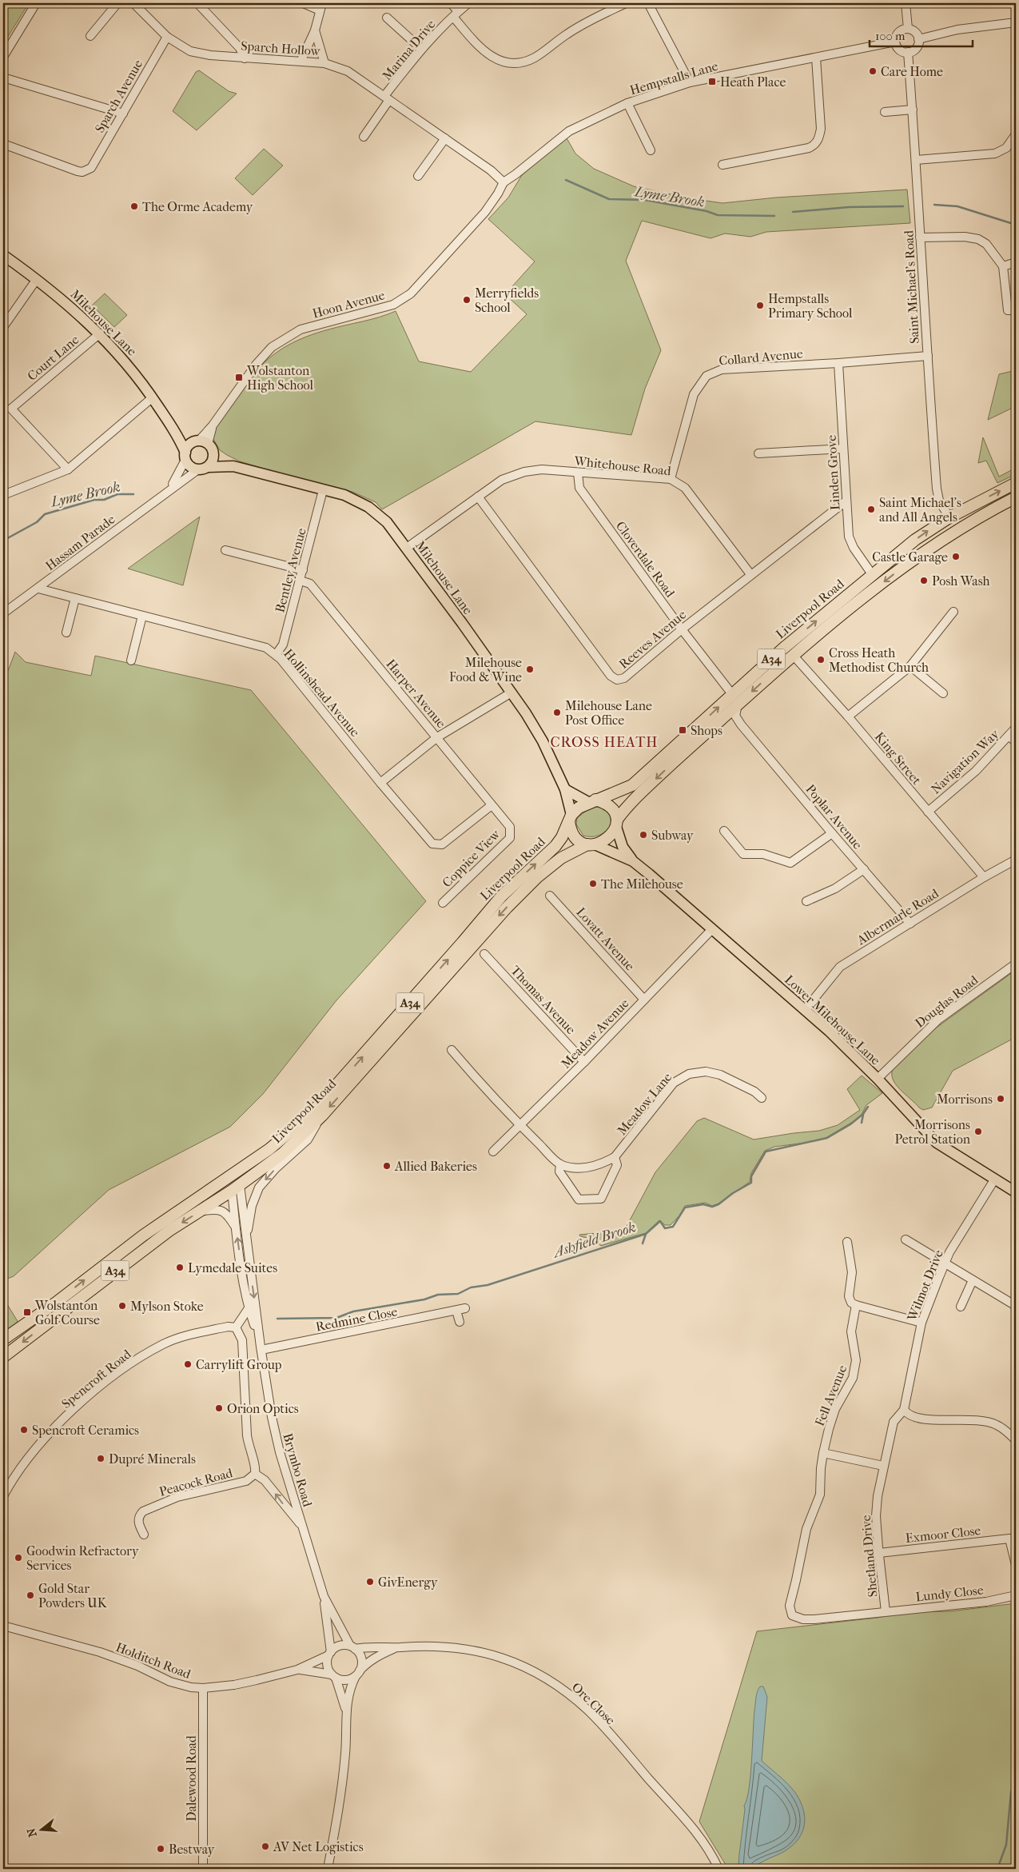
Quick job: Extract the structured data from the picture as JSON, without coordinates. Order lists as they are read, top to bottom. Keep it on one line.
{"streets":{"highway":["Liverpool Road","A34"],"main road":["Milehouse Lane","Lower Milehouse Lane"],"street":["Sparch Hollow","Marina Drive","Hempstalls Lane","Sparch Avenue","Saint Michael's Road","Hoon Avenue","Collard Avenue","Court Lane","Whitehouse Road","Linden Grove","Hassam Parade","Cloverdale Road","Bentley Avenue","Reeves Avenue","Hollinshead Avenue","Harper Avenue","King Street","Navigation Way","Poplar Avenue","Coppice View","Albermarle Road","Lovatt Avenue","Thomas Avenue","Douglas Road","Meadow Avenue","Meadow Lane","Wilmot Drive","Redmine Close","Spencroft Road","Fell Avenue","Brymbo Road","Peacock Road","Exmoor Close","Shetland Drive","Lundy Close","Holditch Road","Ore Close","Dalewood Road"]},"crossings":[["Sparch Hollow","Marina Drive"],["Sparch Hollow","Hempstalls Lane"],["Sparch Hollow","Sparch Avenue"],["Sparch Hollow","Hoon Avenue"],["Hempstalls Lane","Saint Michael's Road"],["Hempstalls Lane","Hoon Avenue"],["Saint Michael's Road","Collard Avenue"],["Saint Michael's Road","Liverpool Road"],["Saint Michael's Road","A34"],["Hoon Avenue","Milehouse Lane"],["Hoon Avenue","Hassam Parade"],["Milehouse Lane","Court Lane"],["Milehouse Lane","Whitehouse Road"],["Milehouse Lane","Hassam Parade"],["Milehouse Lane","Bentley Avenue"],["Milehouse Lane","Liverpool Road"],["Milehouse Lane","Lower Milehouse Lane"],["Collard Avenue","Whitehouse Road"],["Collard Avenue","Linden Grove"],["Whitehouse Road","Cloverdale Road"],["Whitehouse Road","Reeves Avenue"],["Linden Grove","Liverpool Road"],["Linden Grove","Reeves Avenue"],["Hassam Parade","Hollinshead Avenue"],["Cloverdale Road","Liverpool Road"],["Cloverdale Road","Reeves Avenue"],["Bentley Avenue","Hollinshead Avenue"],["Bentley Avenue","Harper Avenue"],["Liverpool Road","A34"],["Liverpool Road","King Street"],["Liverpool Road","Poplar Avenue"],["Liverpool Road","Lower Milehouse Lane"],["Liverpool Road","Brymbo Road"],["Hollinshead Avenue","Harper Avenue"],["Harper Avenue","Coppice View"],["King Street","Navigation Way"],["King Street","Albermarle Road"],["Poplar Avenue","Albermarle Road"],["Albermarle Road","Lower Milehouse Lane"],["Lovatt Avenue","Meadow Avenue"],["Thomas Avenue","Meadow Avenue"],["Douglas Road","Lower Milehouse Lane"],["Lower Milehouse Lane","Meadow Avenue"],["Lower Milehouse Lane","Wilmot Drive"],["Wilmot Drive","Shetland Drive"],["Redmine Close","Brymbo Road"],["Fell Avenue","Shetland Drive"],["Brymbo Road","Holditch Road"],["Brymbo Road","Ore Close"],["Exmoor Close","Shetland Drive"],["Shetland Drive","Lundy Close"],["Holditch Road","Ore Close"],["Holditch Road","Dalewood Road"]],"districts":["CROSS HEATH"],"water":["Lyme Brook","Ashfield Brook"],"places":{"other":["Care Home","The Orme Academy","Merryfields School","Hempstalls Primary School","Saint Michael's and All Angels","Castle Garage","Posh Wash","Cross Heath Methodist Church","Milehouse Food & Wine","Milehouse Lane Post Office","Subway","The Milehouse","Morrisons","Morrisons Petrol Station","Allied Bakeries","Lymedale Suites","Mylson Stoke","Carrylift Group","Orion Optics","Spencroft Ceramics","Dupré Minerals","Goodwin Refractory Services","GivEnergy","Gold Star Powders UK","AV Net Logistics","Bestway"],"transit":["Heath Place","Wolstanton High School","Shops","Wolstanton Golf Course"]},"scale_bar":"100 m","north":"left"}
